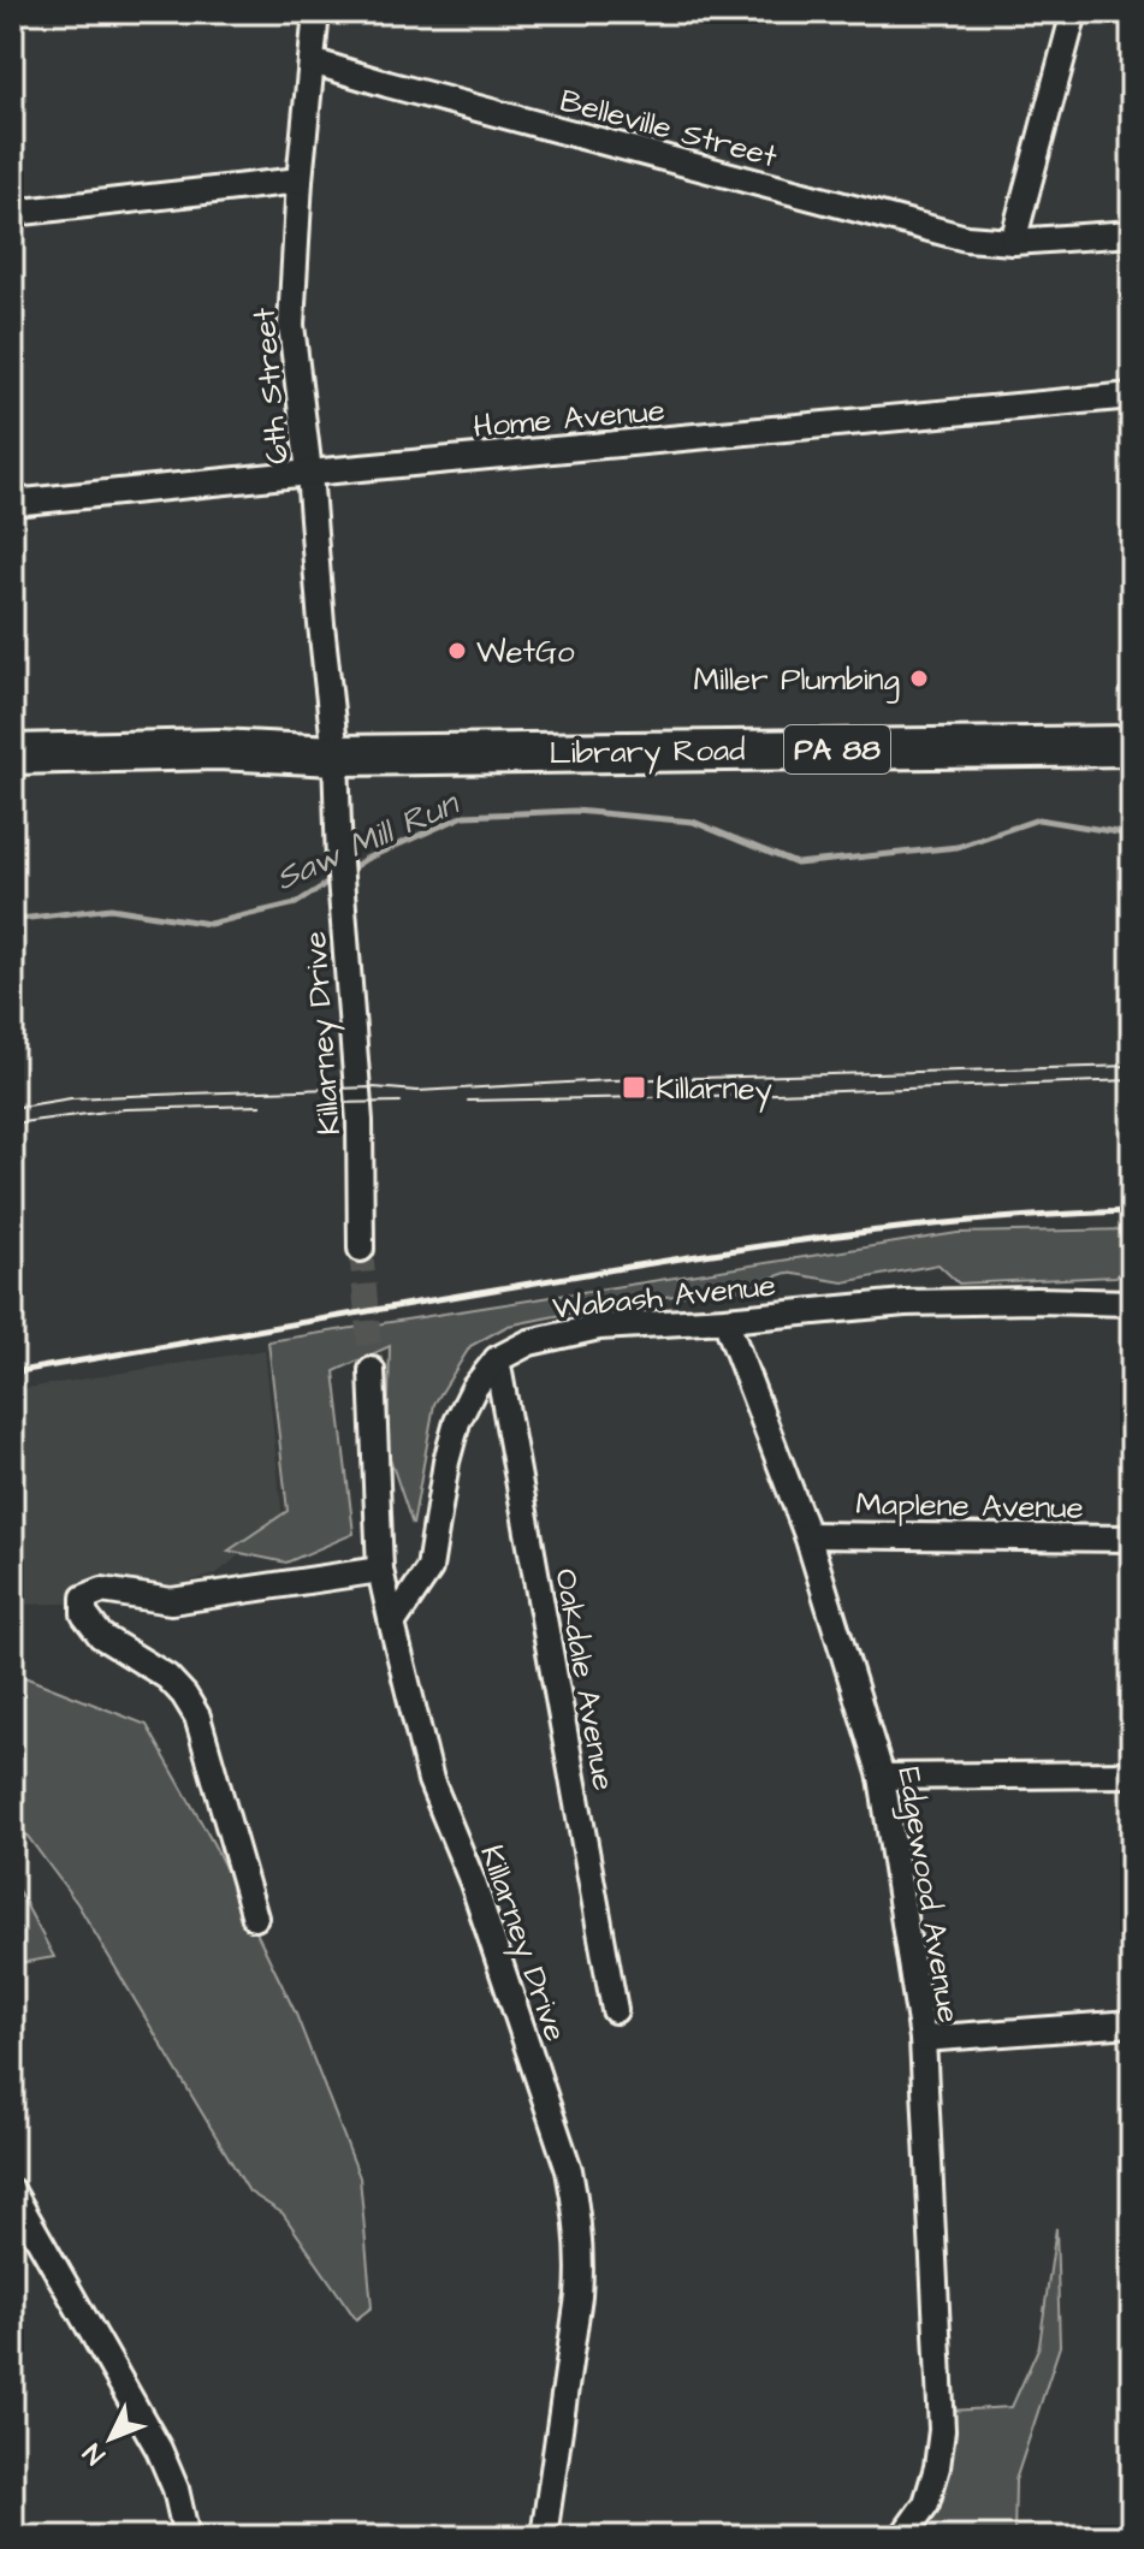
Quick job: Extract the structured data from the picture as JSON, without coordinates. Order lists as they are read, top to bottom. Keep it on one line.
{"streets":{"main road":["PA 88","Library Road"],"street":["Belleville Street","6th Street","Home Avenue","Killarney Drive","Wabash Avenue","Maplene Avenue","Oakdale Avenue","Edgewood Avenue"]},"crossings":[["Belleville Street","6th Street"],["6th Street","Home Avenue"],["6th Street","Library Road"],["6th Street","Killarney Drive"],["Library Road","Killarney Drive"],["Wabash Avenue","Oakdale Avenue"],["Wabash Avenue","Edgewood Avenue"],["Maplene Avenue","Edgewood Avenue"]],"water":["Saw Mill Run"],"places":{"other":["WetGo","Miller Plumbing"],"transit":["Killarney"]},"north":"bottom left"}
